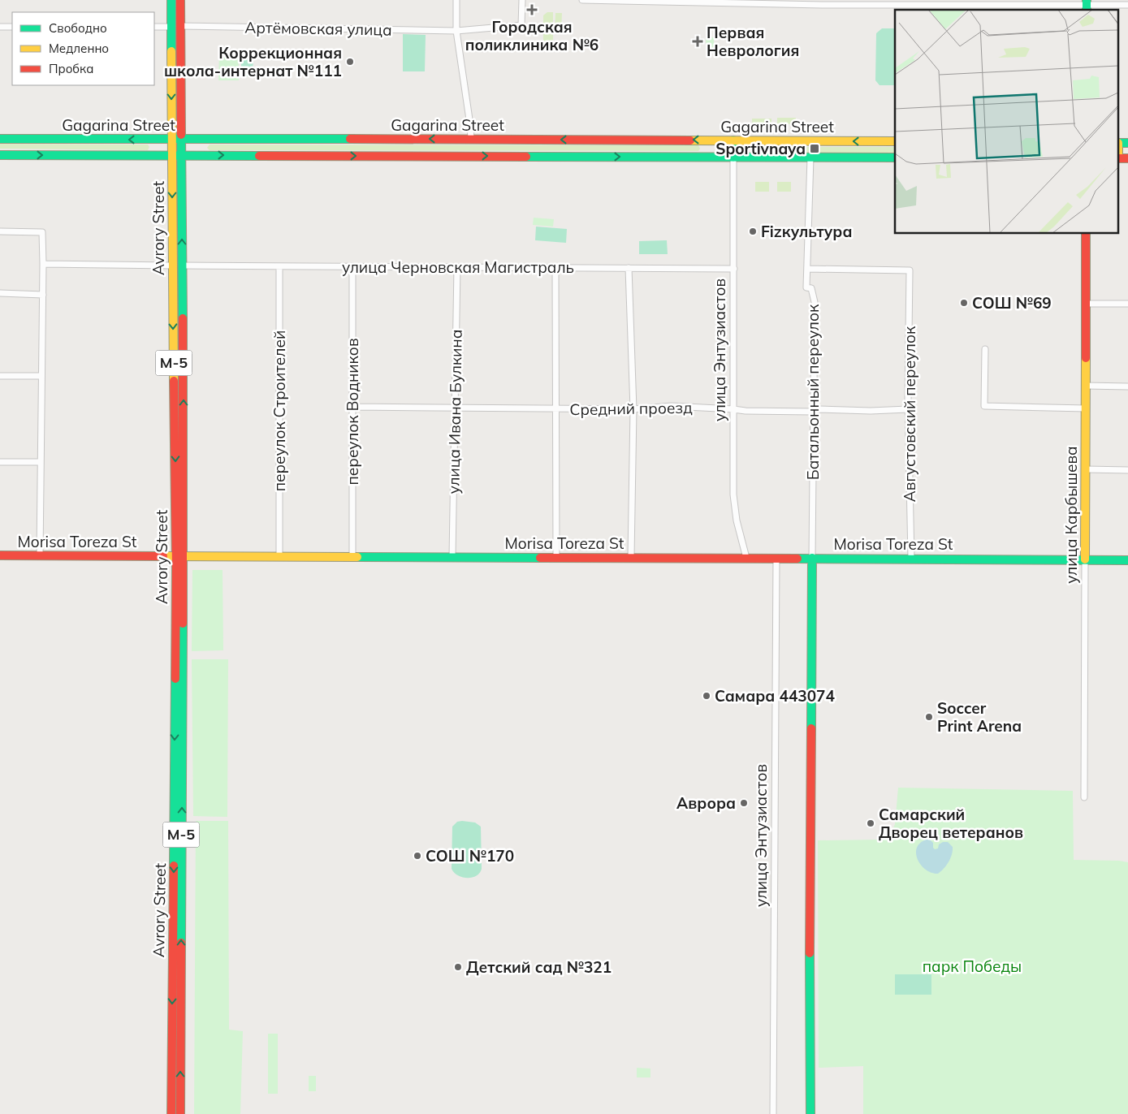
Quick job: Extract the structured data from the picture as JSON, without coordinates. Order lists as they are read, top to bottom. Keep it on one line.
{"streets":{"main road":["Gagarina Street","Avrory Street","улица Энтузиастов","М-5","улица Карбышева","Morisa Toreza St"],"street":["Артёмовская улица","улица Черновская Магистраль","Батальонный переулок","Средний проезд","переулок Строителей","переулок Водников","улица Ивана Булкина","Августовский переулок"]},"crossings":[["Артёмовская улица","Avrory Street"],["Gagarina Street","Avrory Street"],["Gagarina Street","улица Энтузиастов"],["Gagarina Street","Батальонный переулок"],["Avrory Street","улица Черновская Магистраль"],["Avrory Street","Morisa Toreza St"],["улица Черновская Магистраль","улица Энтузиастов"],["улица Черновская Магистраль","переулок Строителей"],["улица Черновская Магистраль","переулок Водников"],["улица Черновская Магистраль","улица Ивана Булкина"],["улица Энтузиастов","Средний проезд"],["улица Энтузиастов","Morisa Toreza St"],["Батальонный переулок","Средний проезд"],["Батальонный переулок","Августовский переулок"],["Батальонный переулок","Morisa Toreza St"],["Средний проезд","переулок Водников"],["Средний проезд","улица Ивана Булкина"],["Средний проезд","Августовский переулок"],["переулок Строителей","Morisa Toreza St"],["переулок Водников","Morisa Toreza St"],["улица Ивана Булкина","Morisa Toreza St"],["Августовский переулок","Morisa Toreza St"],["улица Карбышева","Morisa Toreza St"]],"parks":["парк Победы"],"places":{"health":["Городская поликлиника №6","Первая Неврология"],"other":["Коррекционная школа-интернат №111","Fizкультура","СОШ №69","Самара 443074","Soccer Print Arena","Аврора","Самарский Дворец ветеранов","СОШ №170","Детский сад №321"],"transit":["Sportivnaya"]},"legend":["Свободно","Медленно","Пробка"]}
